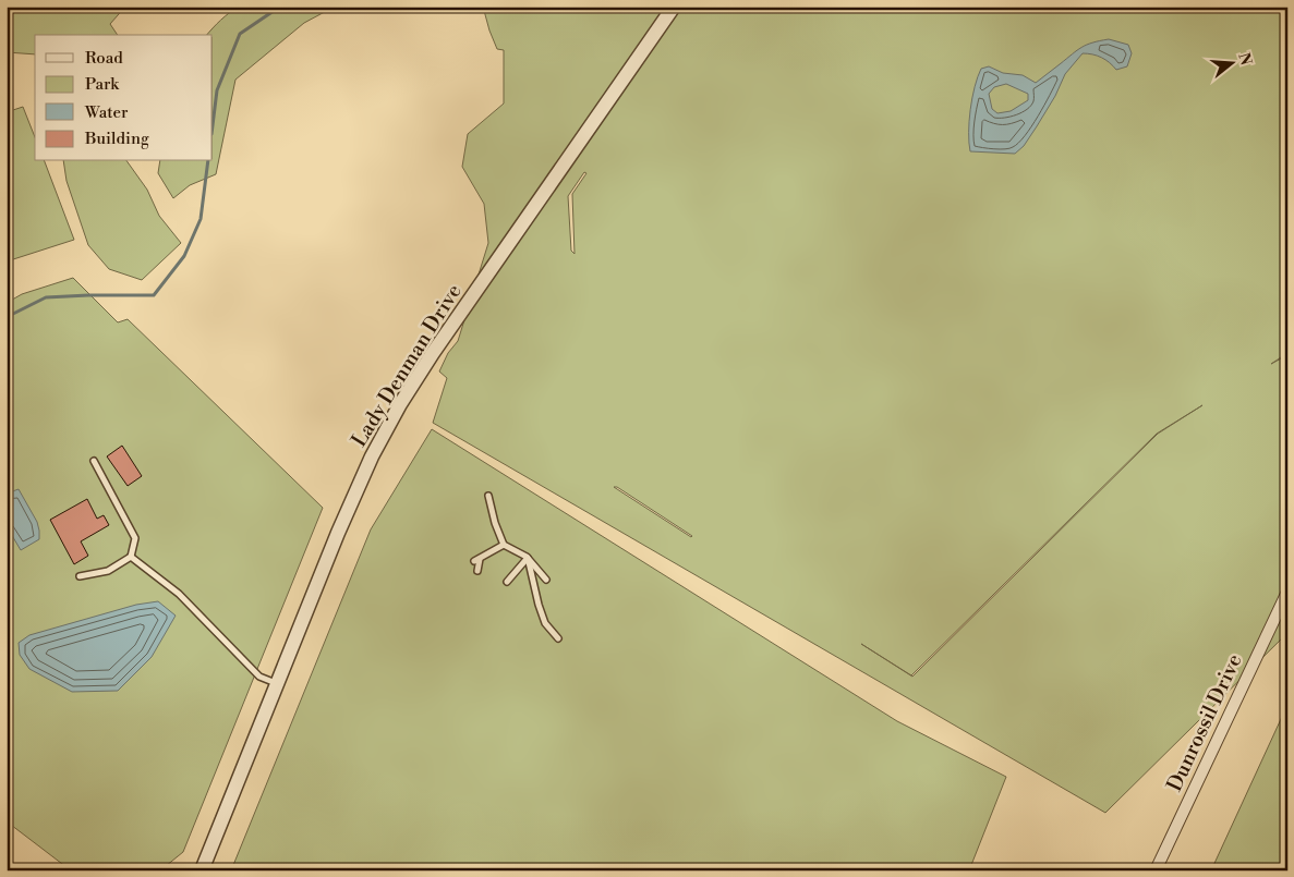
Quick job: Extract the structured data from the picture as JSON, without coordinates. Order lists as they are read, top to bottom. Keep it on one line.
{"streets":{"street":["Lady Denman Drive","Dunrossil Drive"]},"legend":["Road","Park","Water","Building"],"north":"right"}
